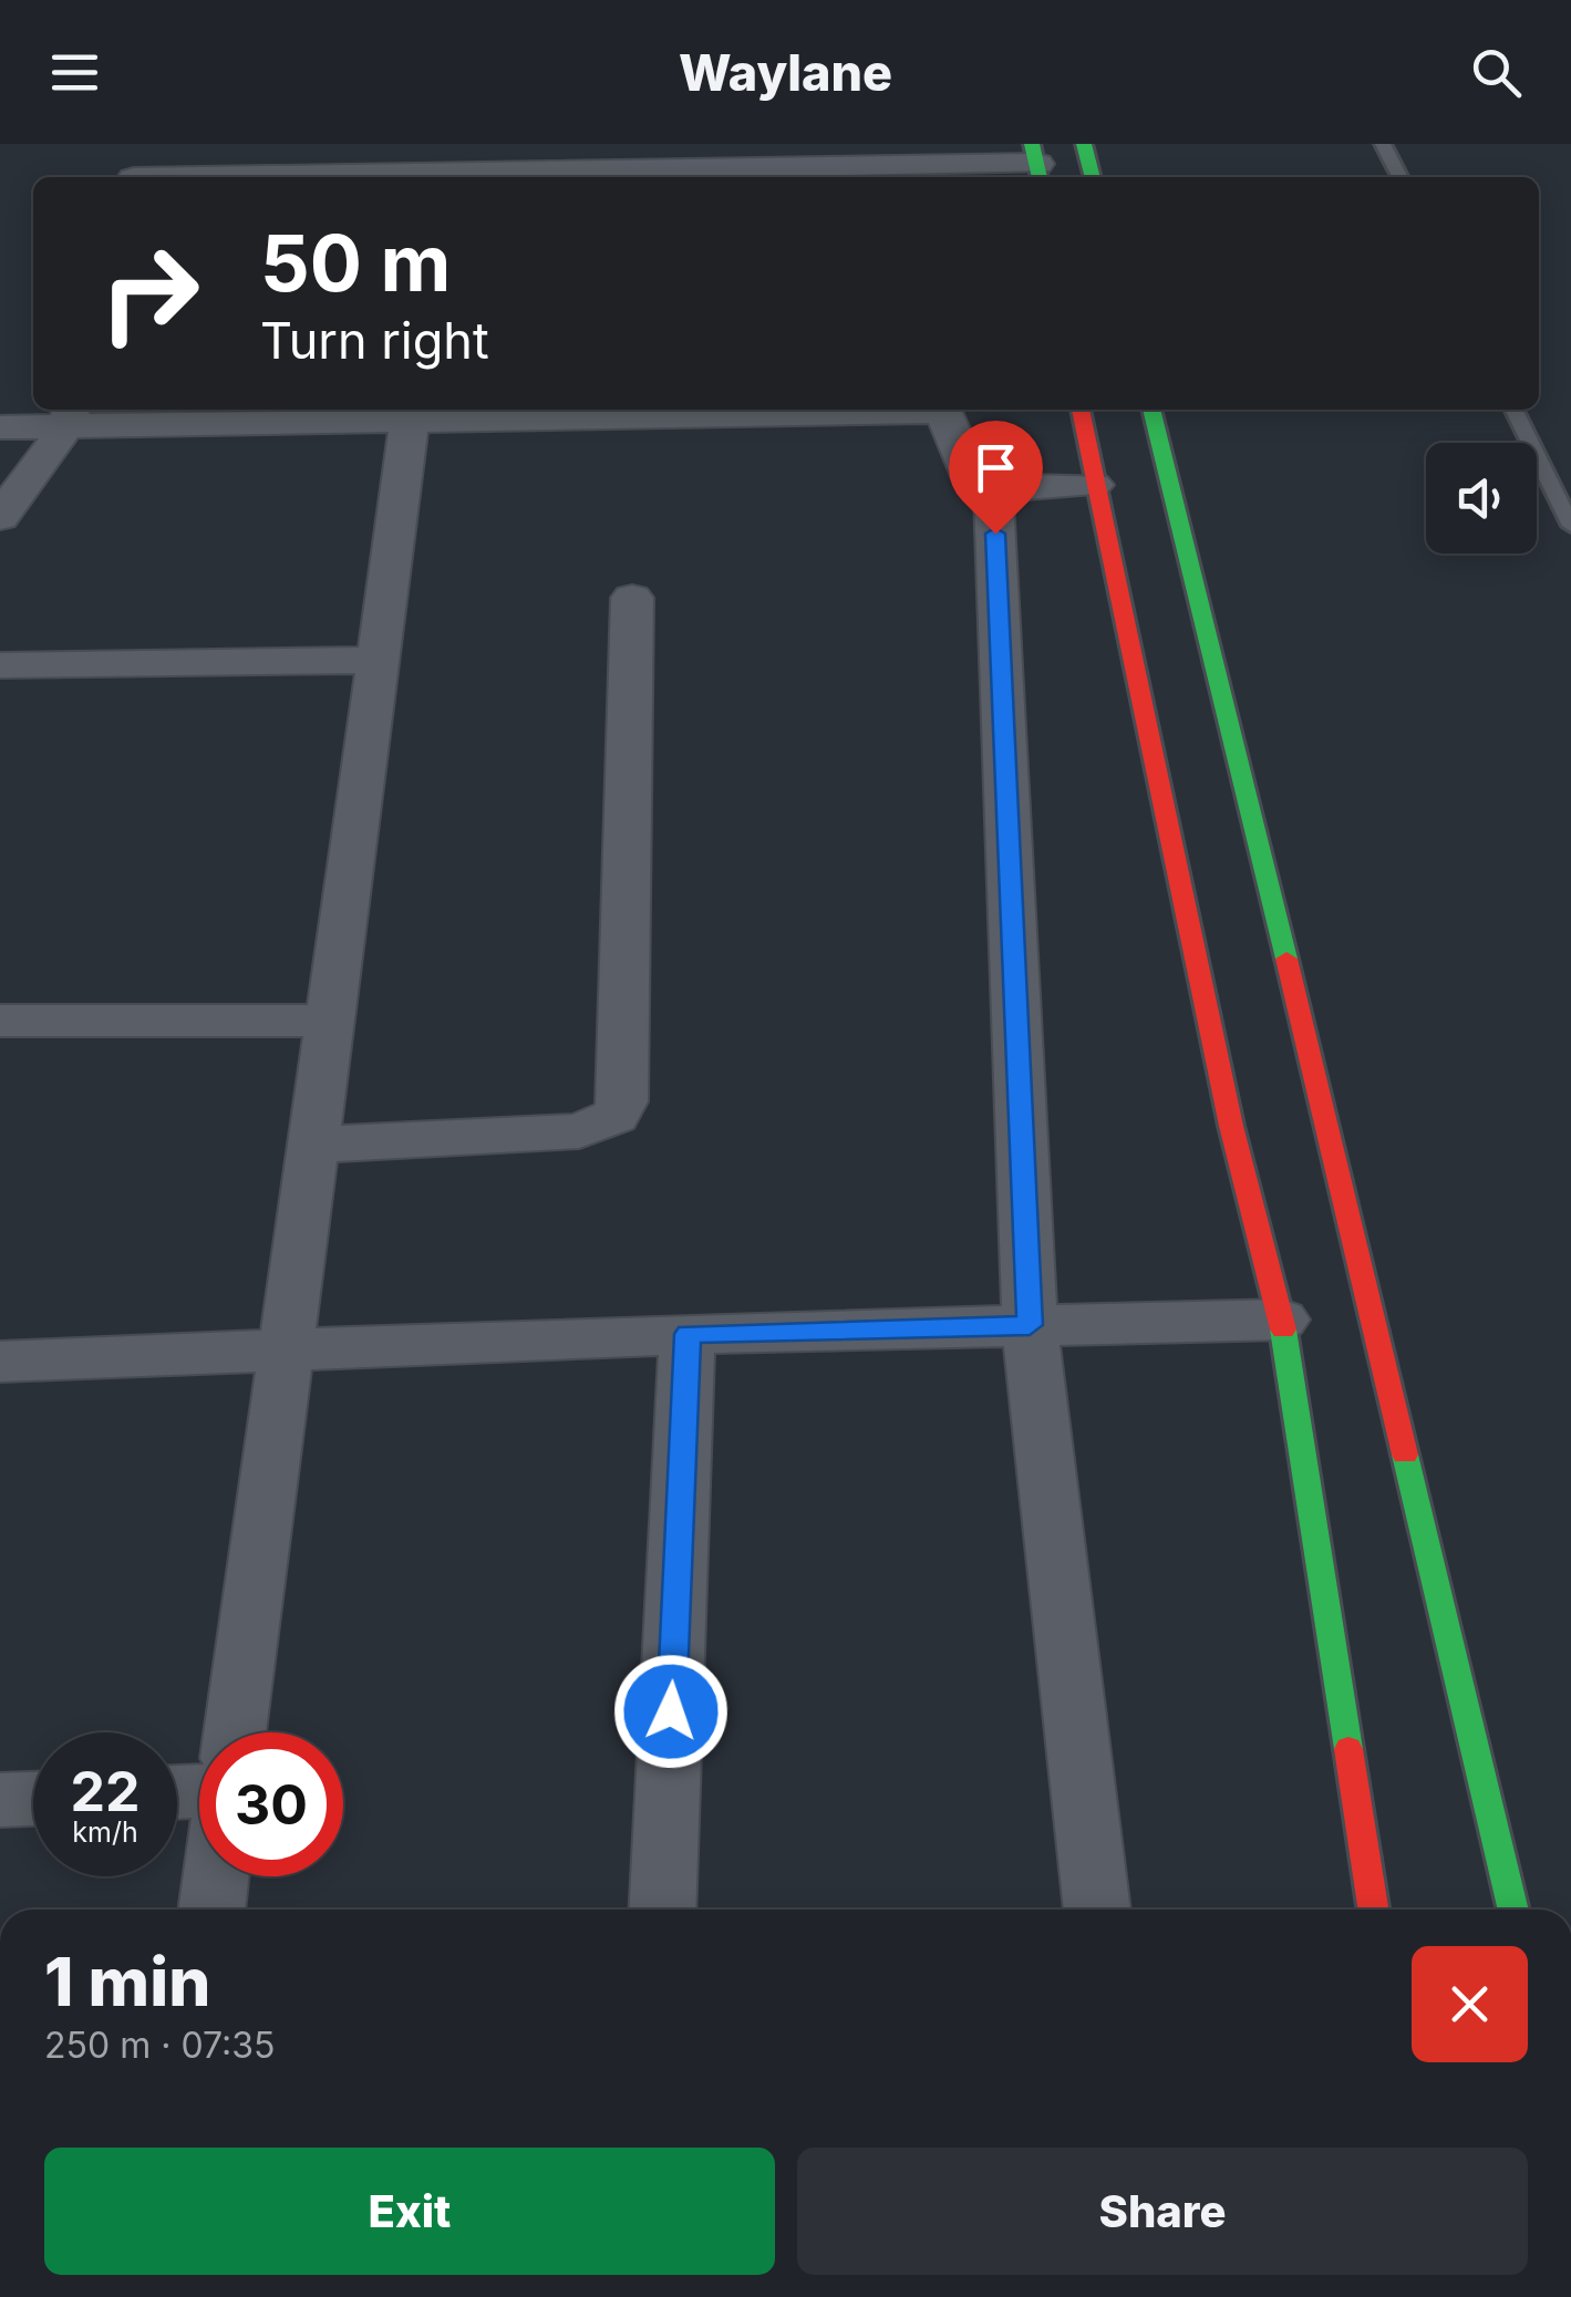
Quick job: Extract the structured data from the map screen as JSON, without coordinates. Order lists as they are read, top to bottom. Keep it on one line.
{"page":{"header":"Waylane","turn":["50 m","Turn right"],"speed":"22 km/h","limit":"30","heading":["1 min","250 m · 07:35"],"buttons":["Exit","Share"]}}
